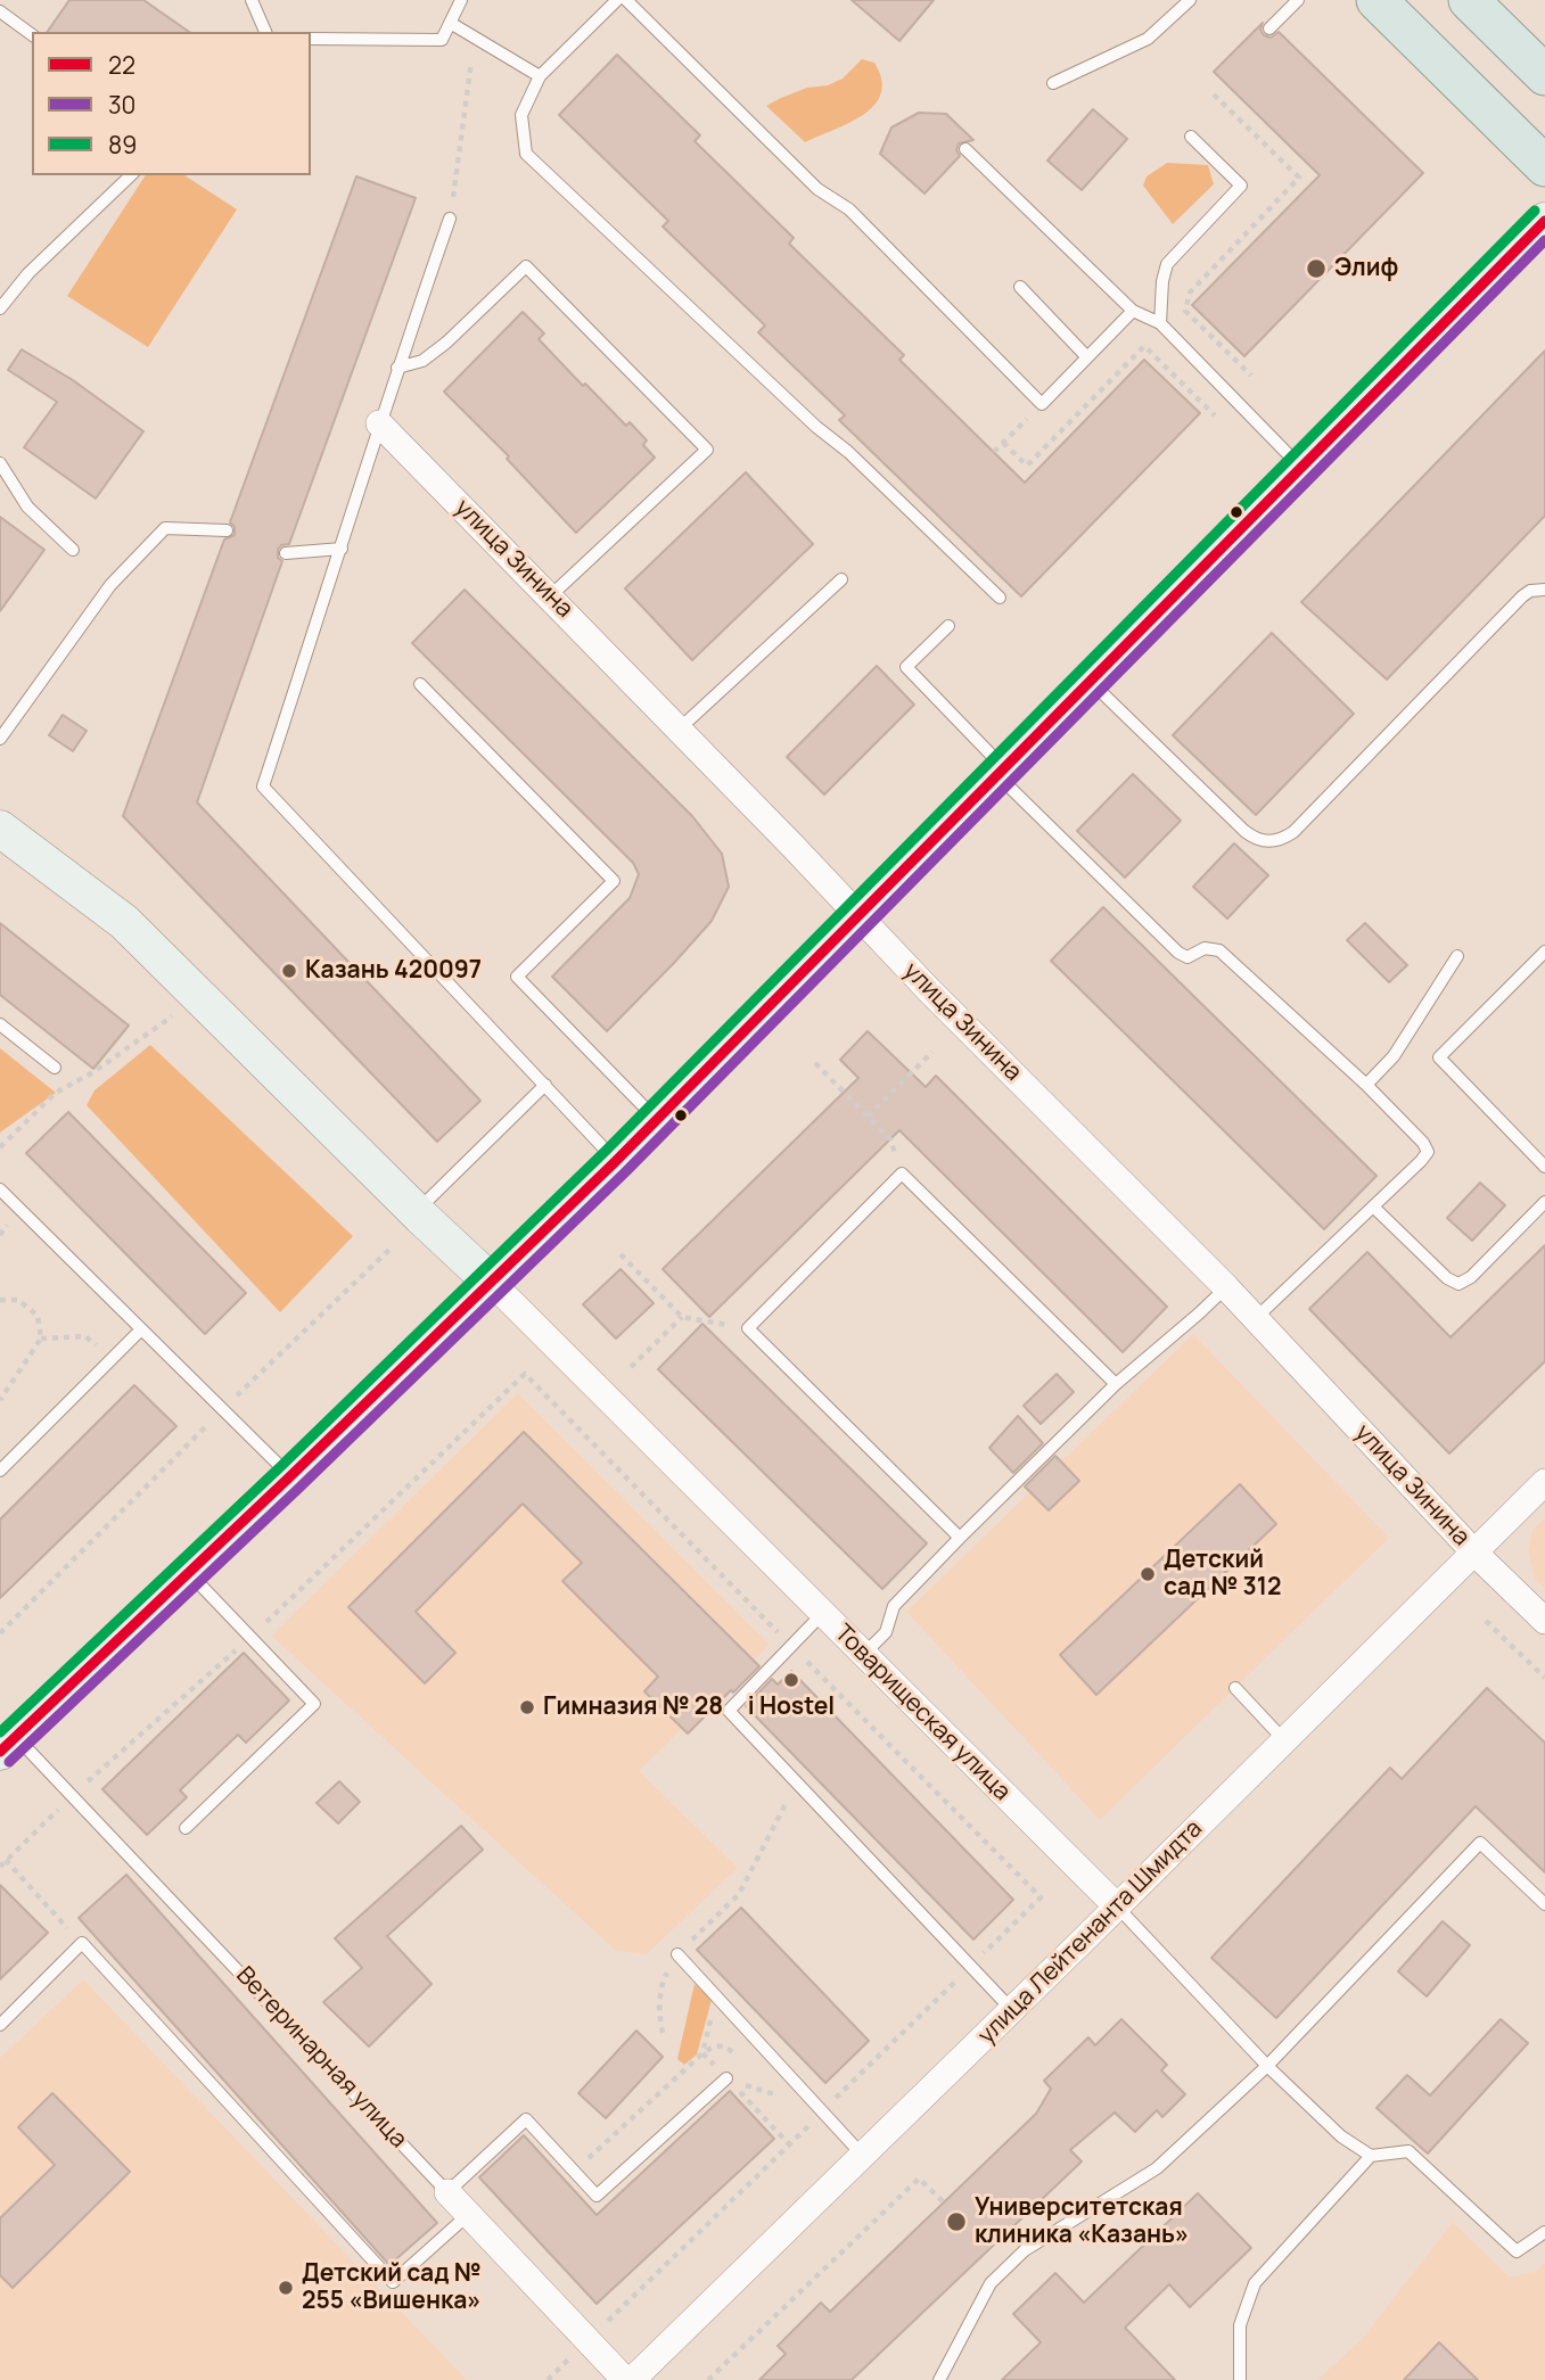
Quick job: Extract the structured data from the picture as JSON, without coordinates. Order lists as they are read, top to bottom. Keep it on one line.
{"streets":{"main road":["Товарищеская улица"],"street":["улица Зинина","улица Лейтенанта Шмидта","Ветеринарная улица"]},"crossings":[["улица Зинина","улица Лейтенанта Шмидта"],["Товарищеская улица","улица Лейтенанта Шмидта"]],"places":["Элиф","Казань 420097","Детский сад № 312","i Hostel","Гимназия № 28","Университетская клиника «Казань»","Детский сад № 255 «Вишенка»"],"lines":["transit line 89","transit line 22","transit line 30"],"legend":["22","30","89"]}
